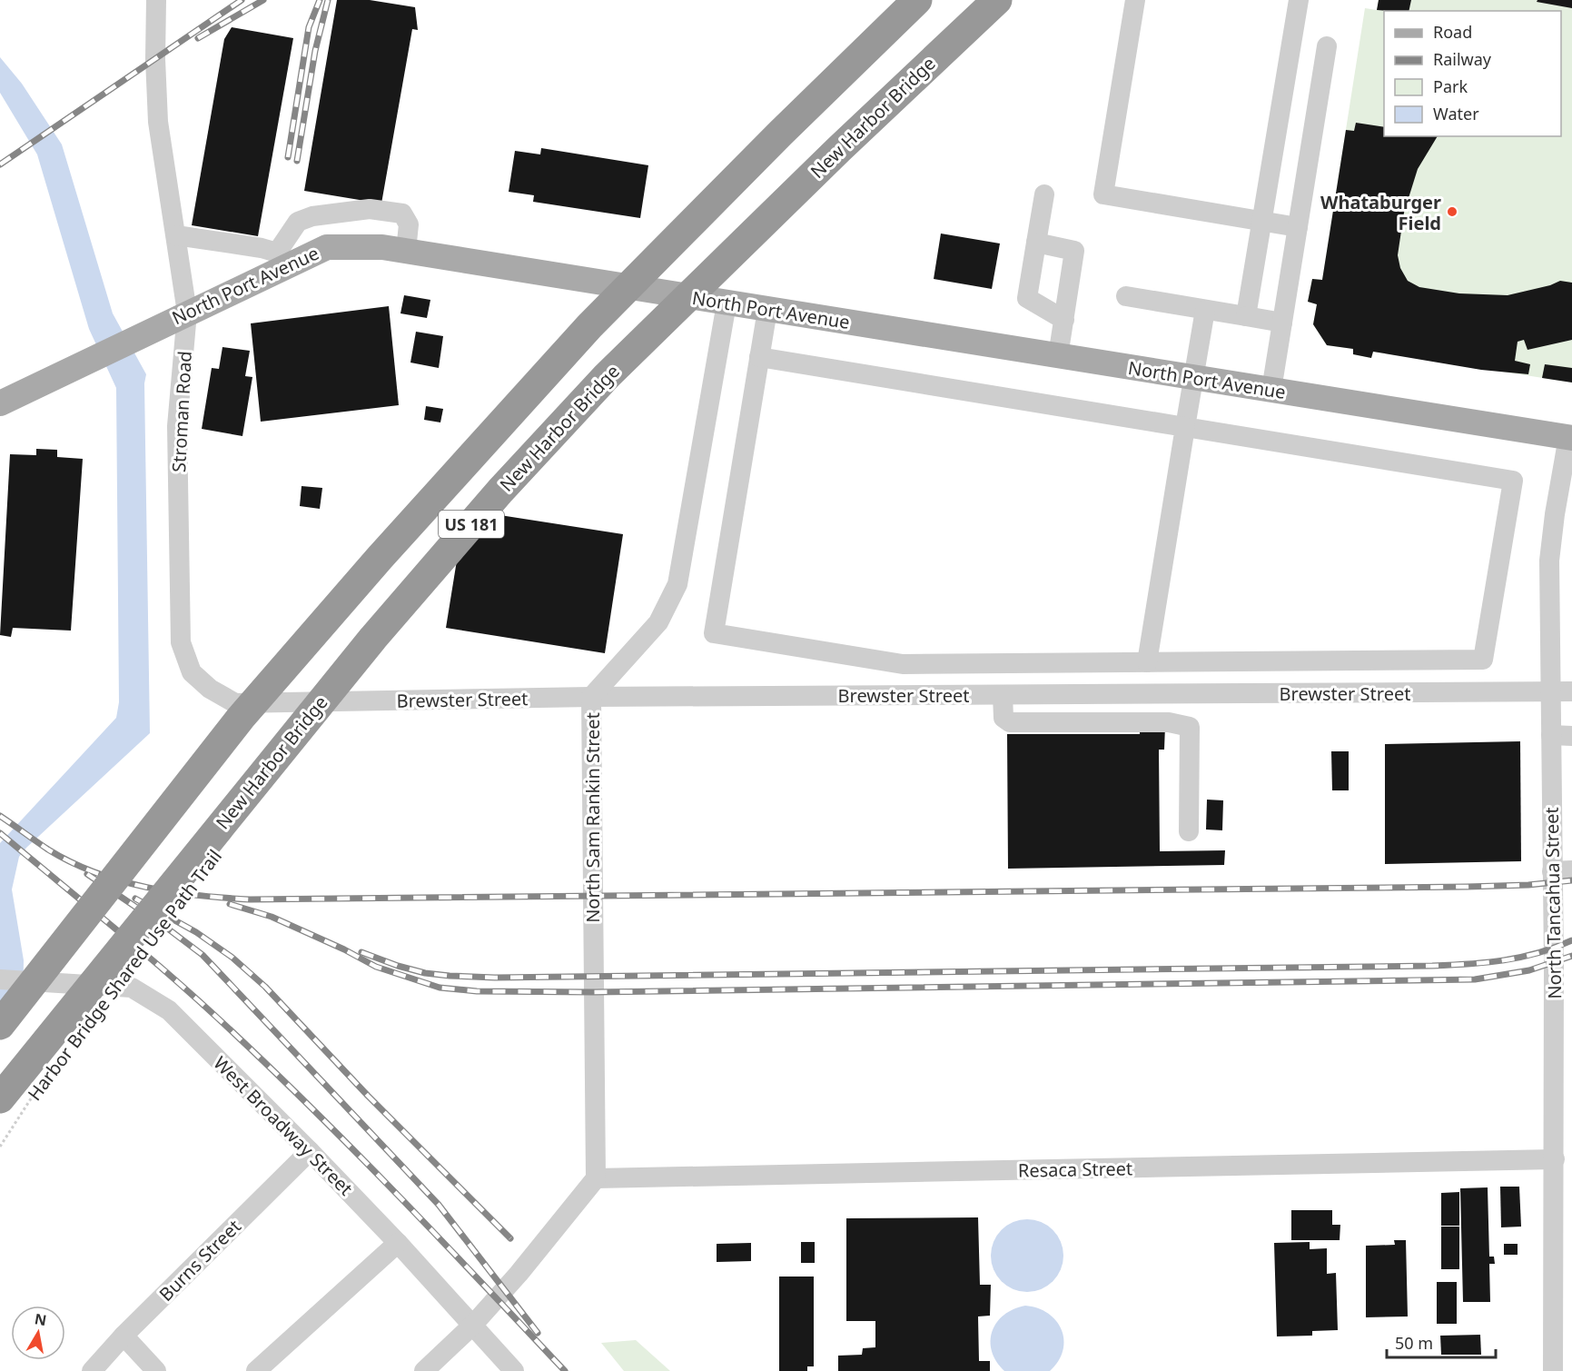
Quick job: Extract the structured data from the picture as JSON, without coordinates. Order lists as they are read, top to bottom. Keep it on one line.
{"streets":{"highway":["New Harbor Bridge","US 181"],"main road":["North Port Avenue"],"street":["Stroman Road","Brewster Street","North Sam Rankin Street","North Tancahua Street","West Broadway Street","Resaca Street","Burns Street"],"path":["Harbor Bridge Shared Use Path Trail"]},"crossings":[["North Port Avenue","Stroman Road"],["North Port Avenue","North Sam Rankin Street"],["North Port Avenue","North Tancahua Street"],["Stroman Road","Brewster Street"],["Brewster Street","North Sam Rankin Street"],["Brewster Street","North Tancahua Street"],["North Sam Rankin Street","Resaca Street"],["North Tancahua Street","Resaca Street"],["West Broadway Street","Burns Street"]],"places":["Whataburger Field"],"legend":["Road","Railway","Park","Water"],"scale_bar":"50 m","north":"top"}
